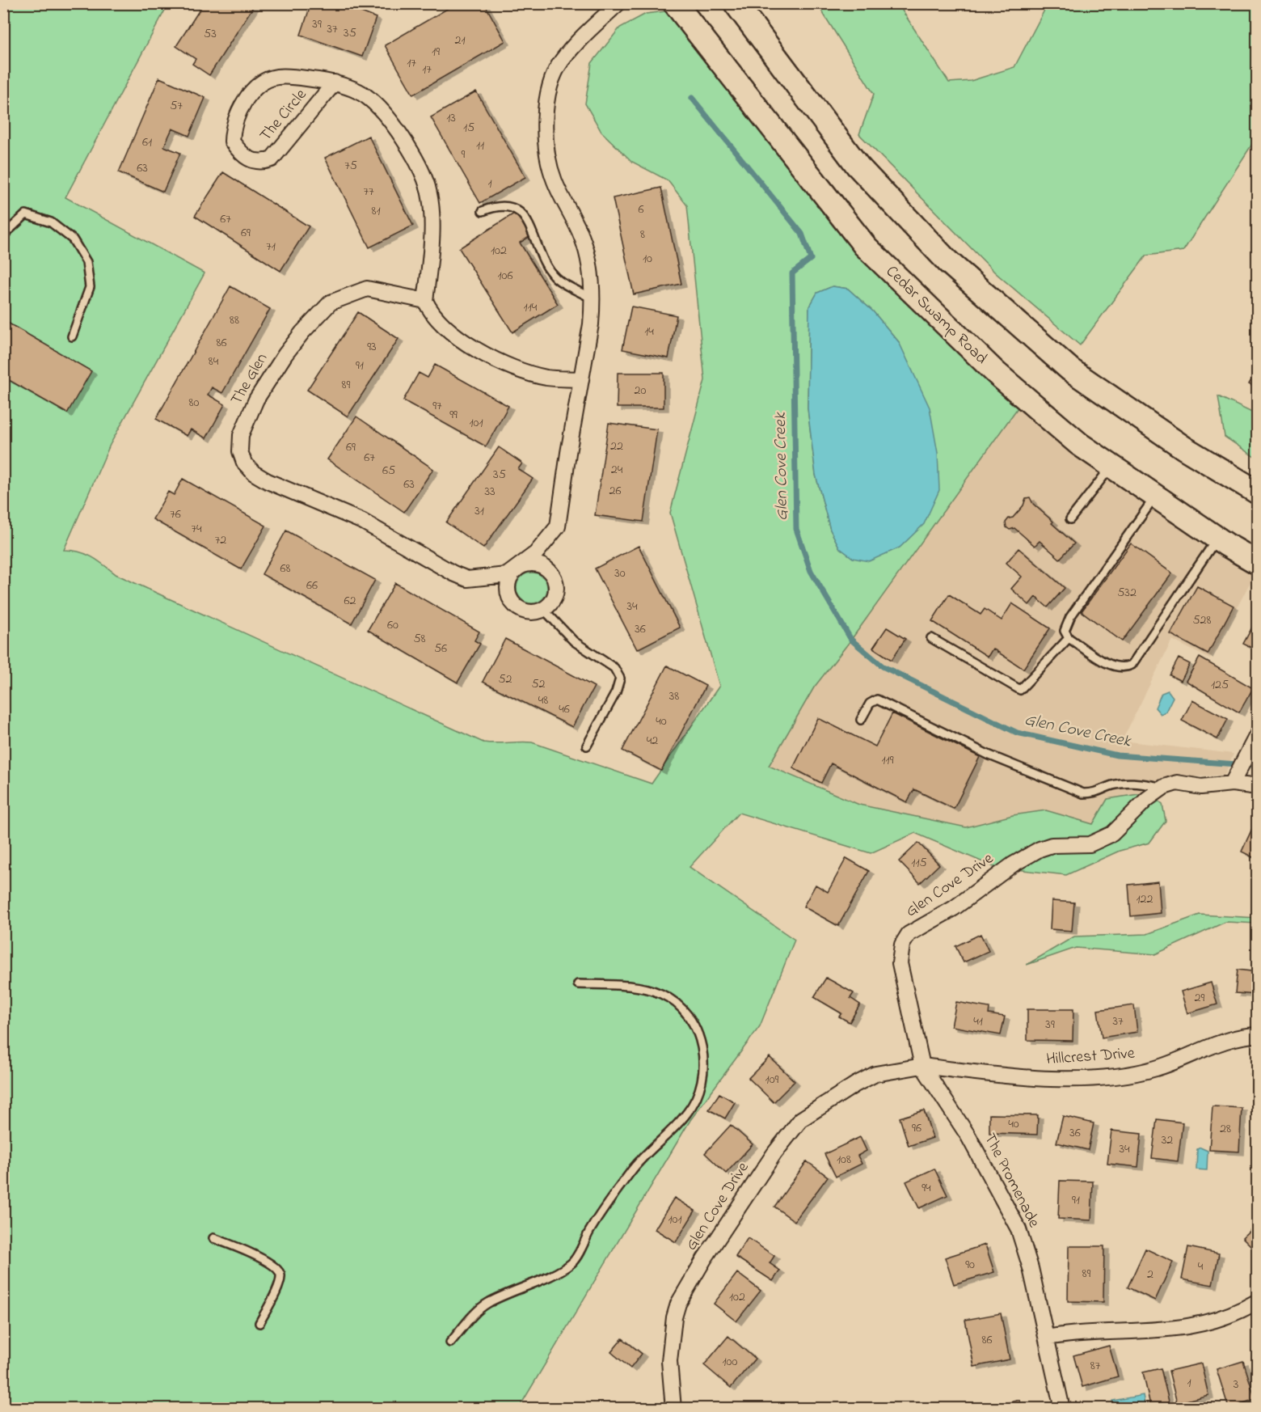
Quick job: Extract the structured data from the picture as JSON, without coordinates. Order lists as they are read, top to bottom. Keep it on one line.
{"streets":{"main road":["Cedar Swamp Road"],"street":["The Circle","The Glen","Glen Cove Drive","Hillcrest Drive","The Promenade"]},"crossings":[["The Circle","The Glen"],["Glen Cove Drive","Hillcrest Drive"],["Glen Cove Drive","The Promenade"],["Hillcrest Drive","The Promenade"]],"water":["Glen Cove Creek"],"house_numbers":["39","37","35","53","21","19","17","17","57","13","15","61","11","9","75","63","1","77","6","81","67","69","8","71","102","10","106","114","88","14","86","93","84","91","89","20","80","97","99","101","22","69","67","24","65","35","63","26","33","31","76","74","72","68","30","66","532","62","34","528","60","36","58","56","52","52","125","38","48","46","40","42","119","115","122","29","41","37","39","109","40","96","28","36","32","34","108","94","91","101","90","4","89","2","102","86","100","87","1","3"]}
